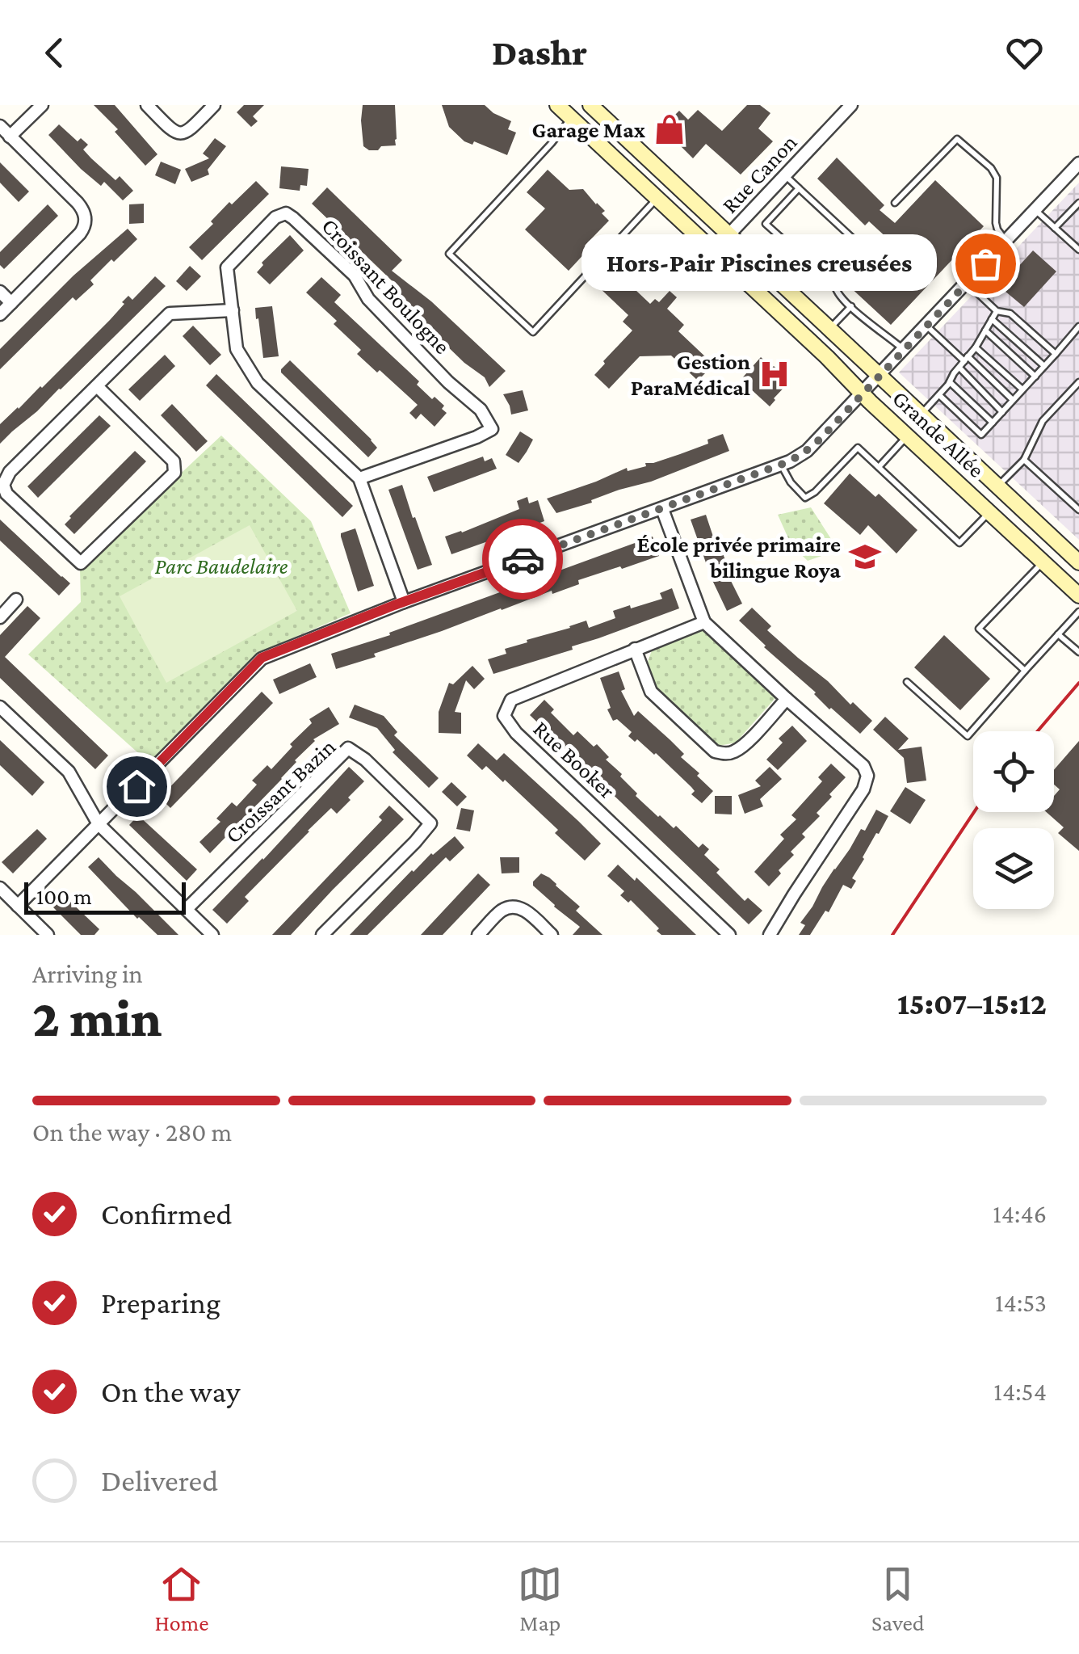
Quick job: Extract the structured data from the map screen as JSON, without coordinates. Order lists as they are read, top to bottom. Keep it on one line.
{"streets":{"main road":["Grande Allée"],"street":["Rue Canon","Croissant Boulogne","Rue Booker","Croissant Bazin"]},"crossings":[["Rue Canon","Grande Allée"]],"parks":["Parc Baudelaire"],"places":{"shop":["Garage Max"],"other":["Hors-Pair Piscines creusées"],"hospital":["Gestion ParaMédical"],"school or university":["École privée primaire bilingue Roya"]},"scale_bar":"100 m","page":{"header":"Dashr","bubble":"Hors-Pair Piscines creusées","scale":"100 m","heading":["2 min","Arriving in","15:07–15:12"],"bar":"On the way · 280 m","list":[["Confirmed","14:46"],["Preparing","14:53"],["On the way","14:54"],"Delivered"],"tabs":["Home","Map","Saved"]}}
